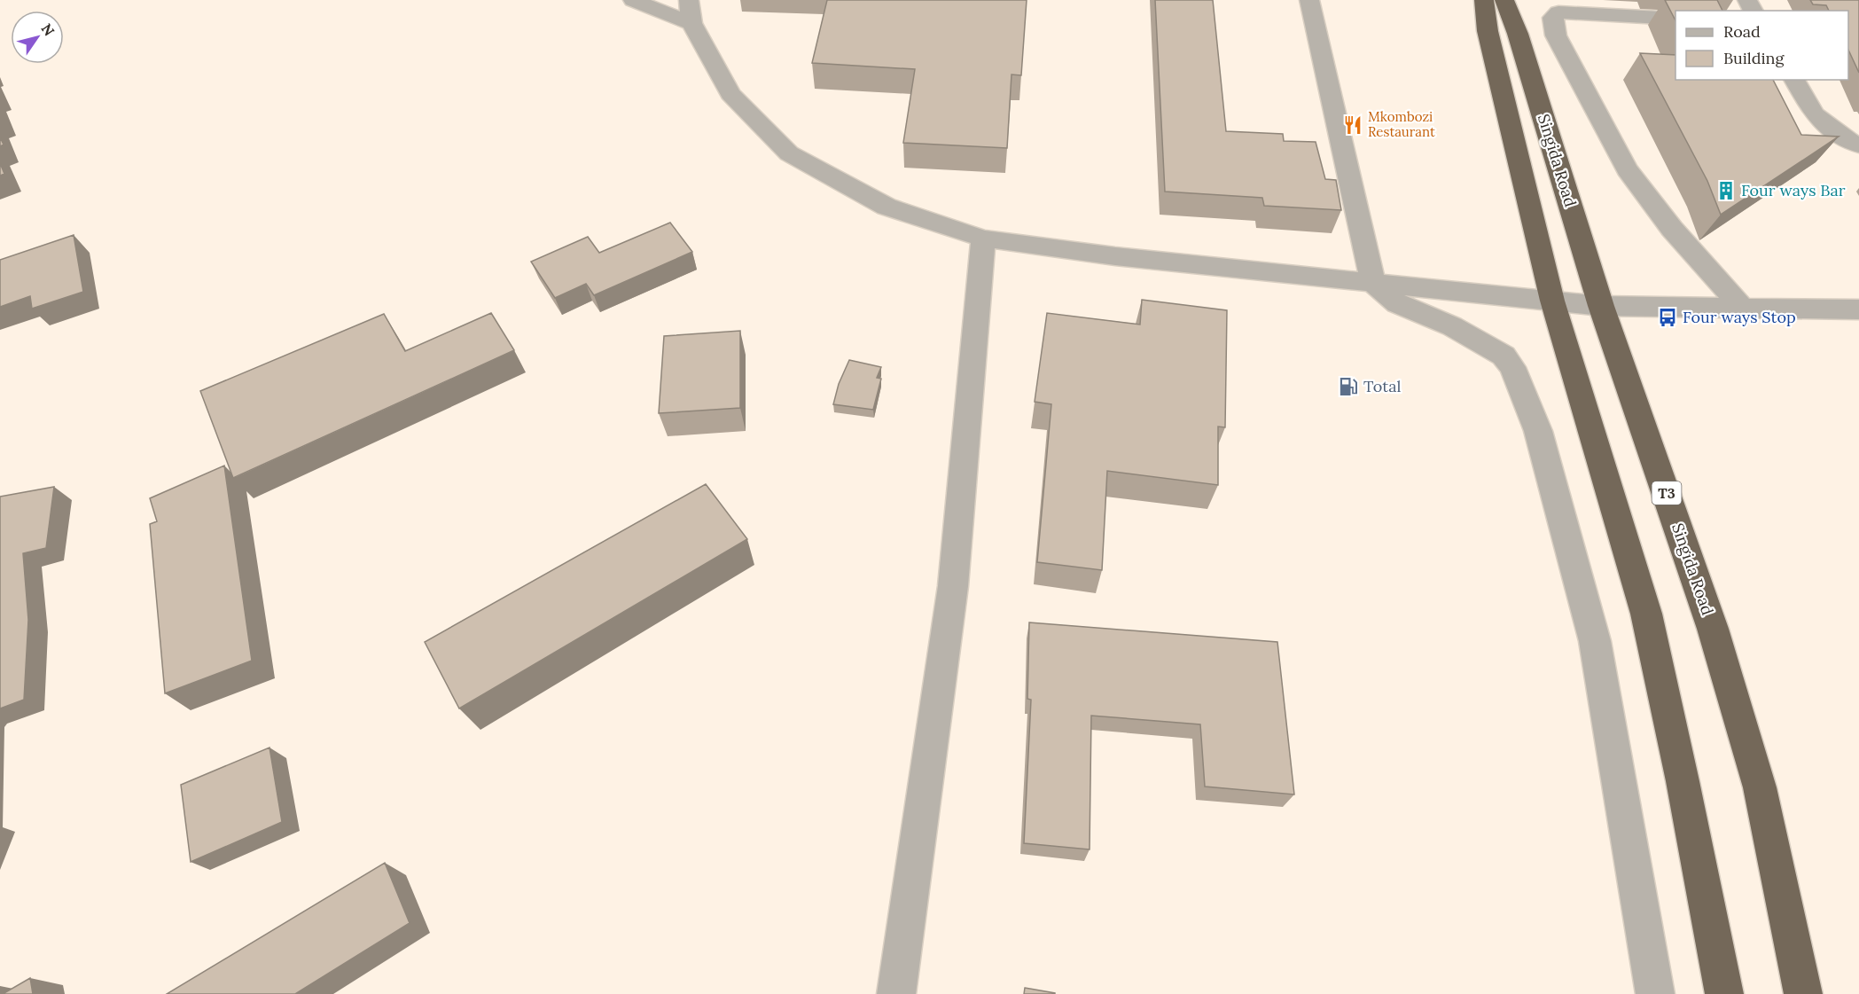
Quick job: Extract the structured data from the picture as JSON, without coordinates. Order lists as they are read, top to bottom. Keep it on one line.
{"streets":{"highway":["Singida Road","T3"]},"places":{"restaurant":["Mkombozi Restaurant"],"building":["Four ways Bar"],"bus stop":["Four ways Stop"],"fuel station":["Total"]},"legend":["Road","Building"],"north":"top right"}
